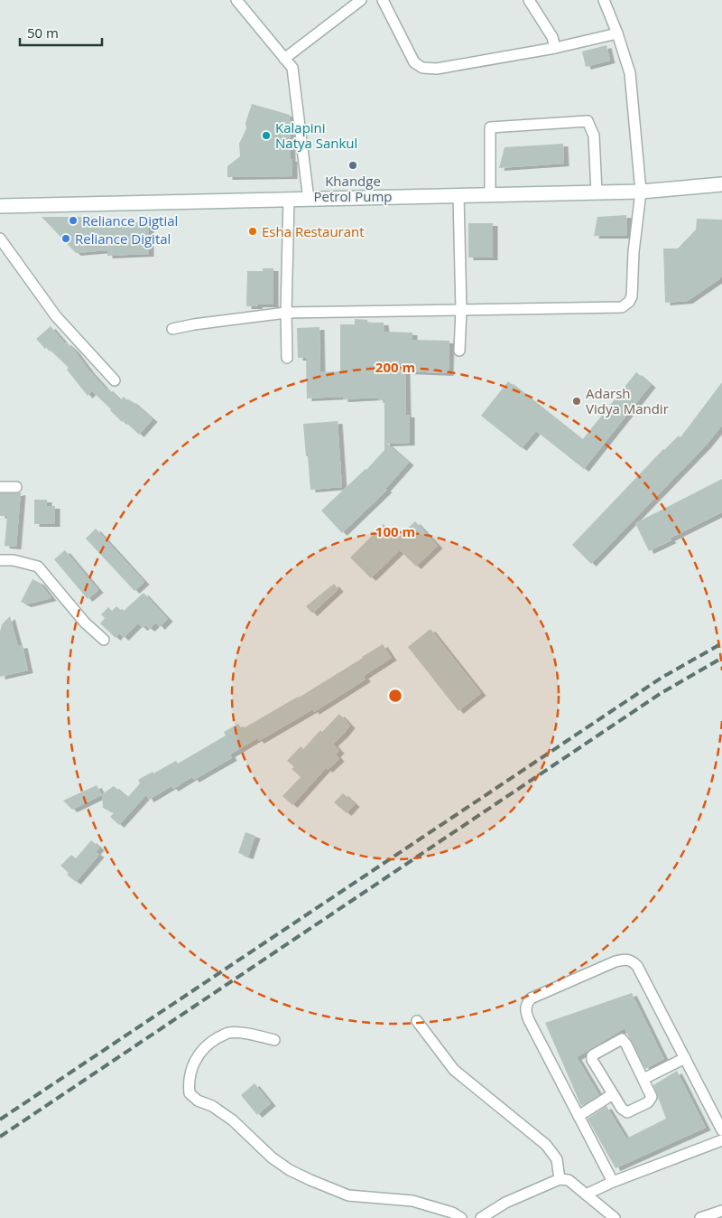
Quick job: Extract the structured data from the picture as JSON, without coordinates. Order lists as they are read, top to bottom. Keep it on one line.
{"places":["Kalapini Natya Sankul","Khandge Petrol Pump","Reliance Digtial","Esha Restaurant","Reliance Digital","Adarsh Vidya Mandir"],"scale_bar":"50 m","rings":["200 m","100 m"]}
